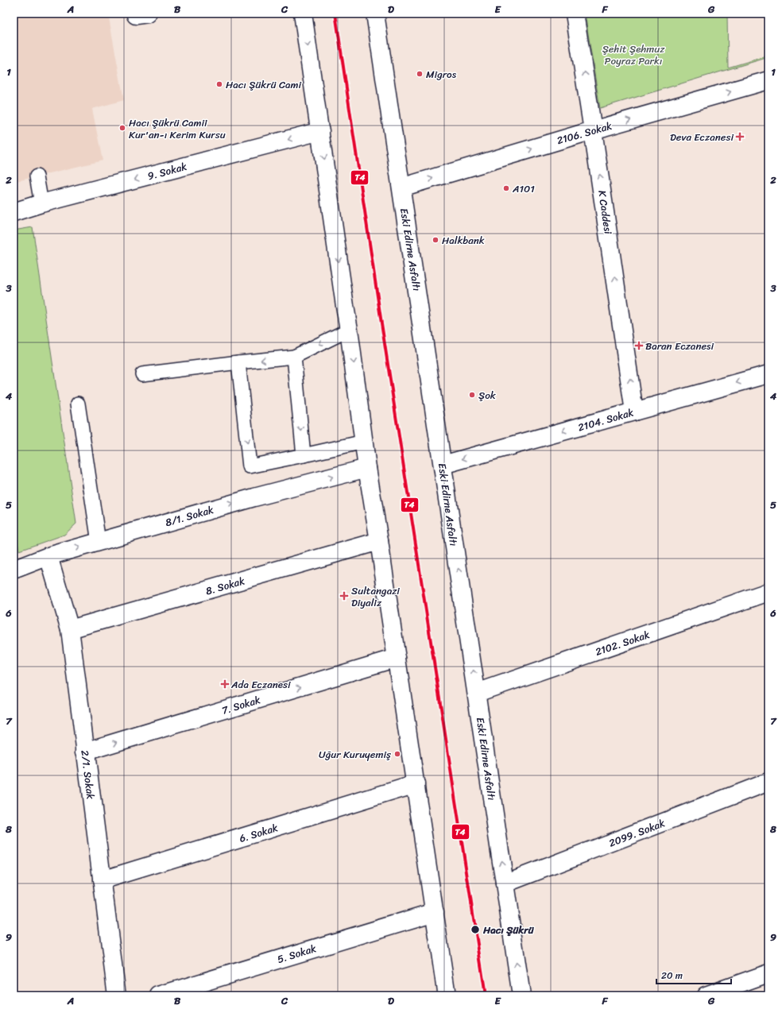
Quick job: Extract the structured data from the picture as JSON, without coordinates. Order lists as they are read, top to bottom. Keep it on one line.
{"streets":{"street":["2106. Sokak","9. Sokak","K Caddesi","Eski Edirne Asfaltı","2104. Sokak","8/1. Sokak","8. Sokak","2102. Sokak","7. Sokak","2/1. Sokak","6. Sokak","2099. Sokak","5. Sokak"]},"crossings":[["2106. Sokak","K Caddesi"],["2106. Sokak","Eski Edirne Asfaltı"],["K Caddesi","2104. Sokak"],["Eski Edirne Asfaltı","2104. Sokak"],["Eski Edirne Asfaltı","2102. Sokak"],["Eski Edirne Asfaltı","2099. Sokak"],["8/1. Sokak","2/1. Sokak"],["8. Sokak","2/1. Sokak"],["7. Sokak","2/1. Sokak"],["2/1. Sokak","6. Sokak"]],"one_way":["2106. Sokak","9. Sokak","K Caddesi","2104. Sokak","8/1. Sokak","7. Sokak"],"parks":["Şehit Şehmuz Poyraz Parkı"],"places":{"other":["Migros","Hacı Şükrü Cami","Hacı Şükrü Camii Kur'an-ı Kerim Kursu","A101","Halkbank","Şok","Uğur Kuruyemiş","Hacı Şükrü"],"health":["Deva Eczanesi","Baran Eczanesi","Sultangazi Diyaliz","Ada Eczanesi"]},"lines":["transit line T4"],"scale_bar":"20 m","grid":{"columns":["A","B","C","D","E","F","G"],"rows":["1","2","3","4","5","6","7","8","9"]}}
